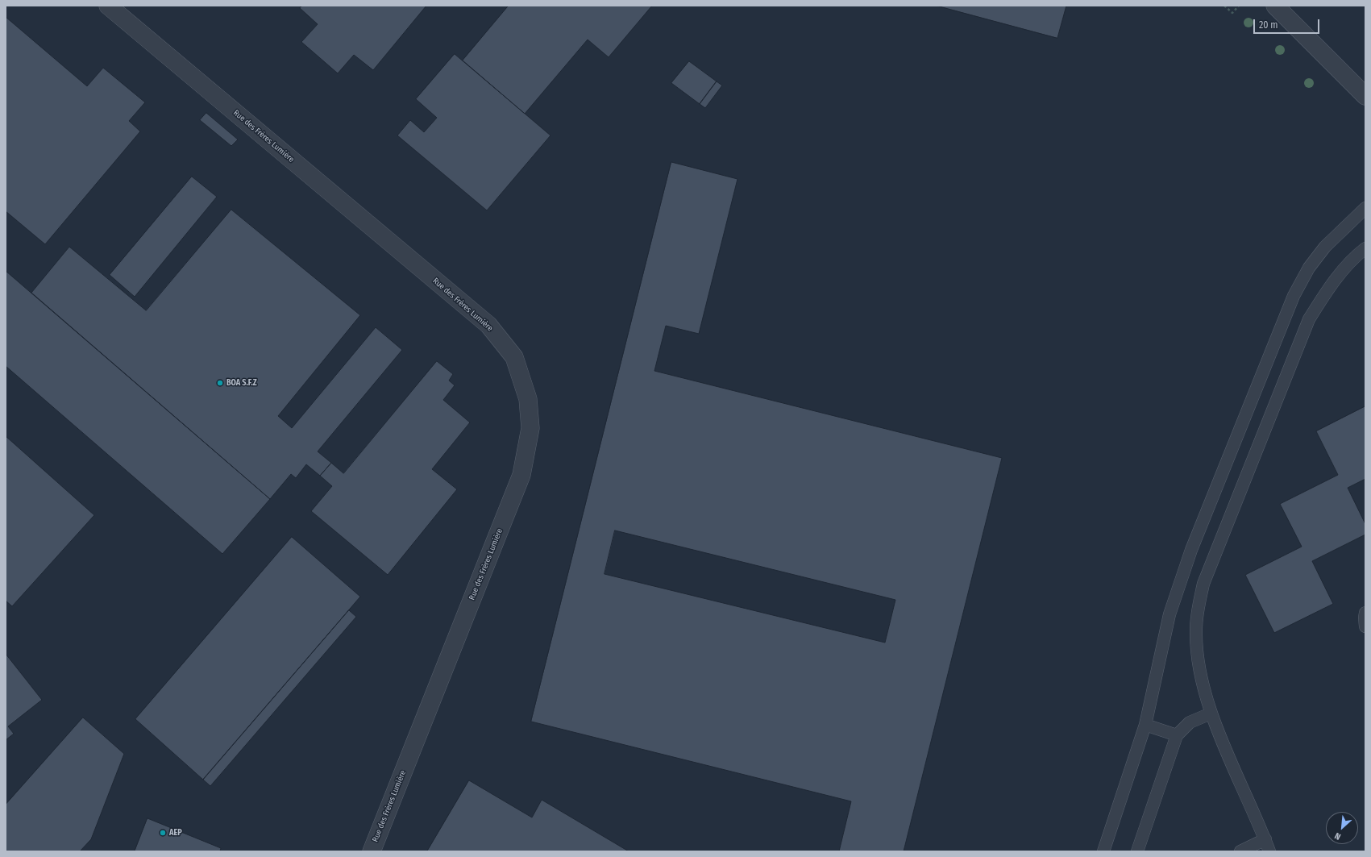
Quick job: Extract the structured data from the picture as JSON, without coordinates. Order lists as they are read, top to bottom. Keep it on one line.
{"streets":{"street":["Rue des Frères Lumière"]},"places":["BOA S.F.Z","AEP"],"scale_bar":"20 m","north":"bottom left"}
